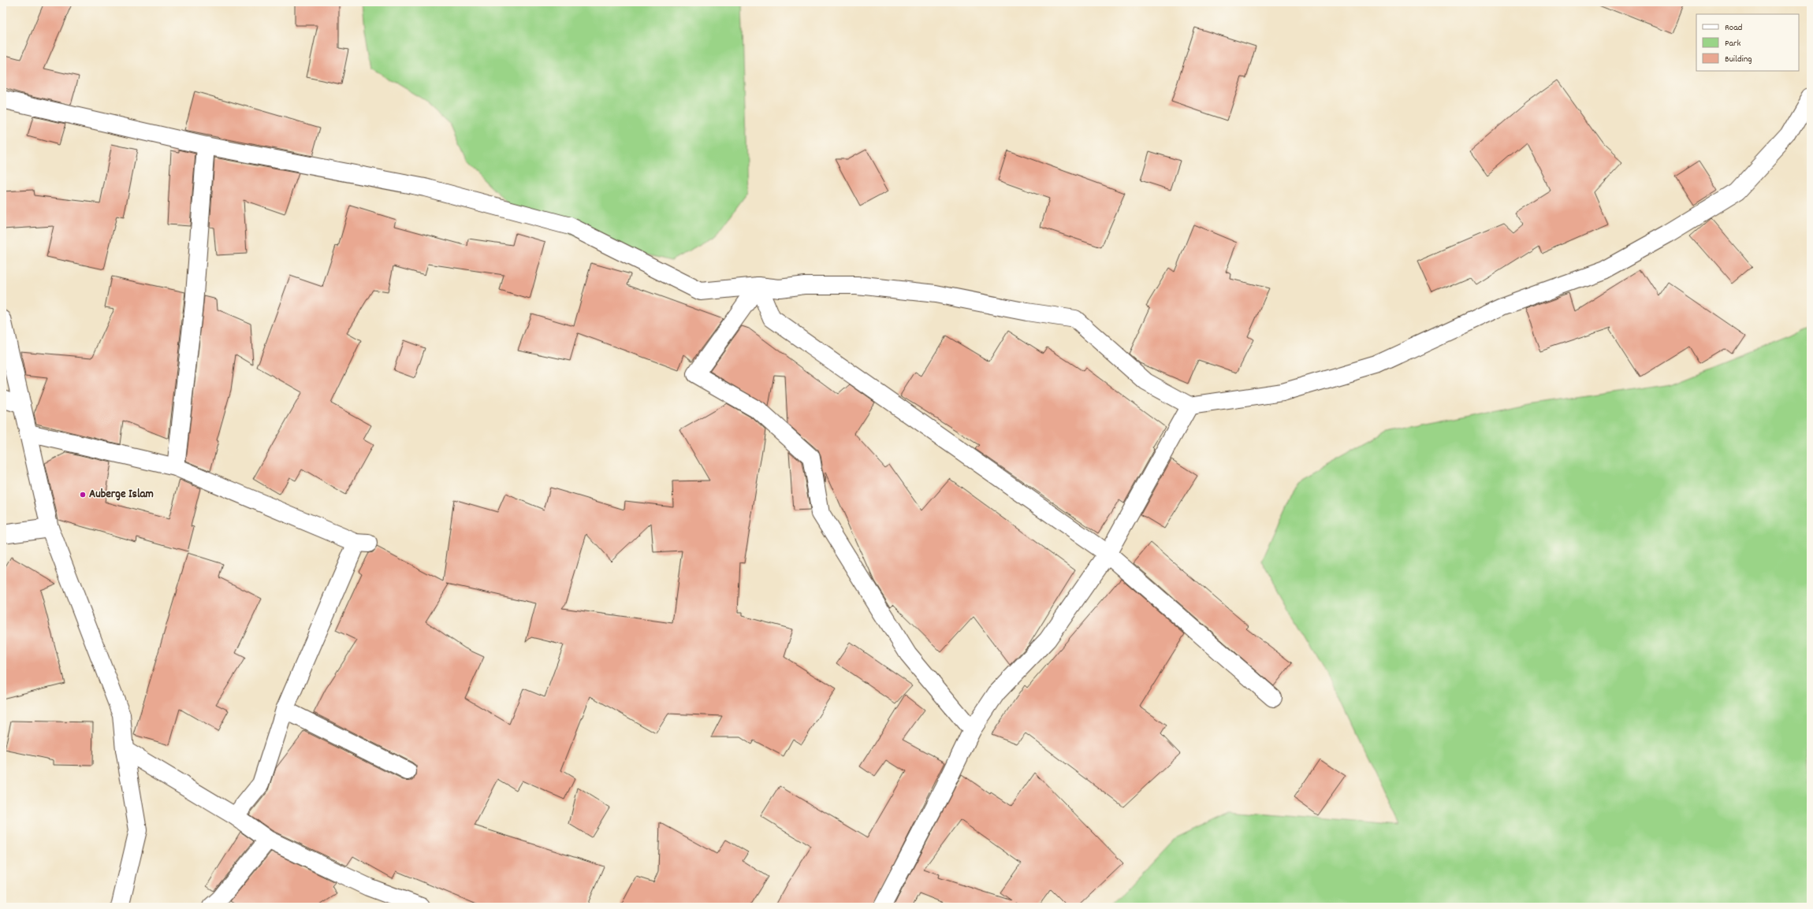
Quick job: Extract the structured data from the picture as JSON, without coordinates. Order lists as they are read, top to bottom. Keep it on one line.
{"places":["Auberge Islam"],"legend":["Road","Park","Building"]}
